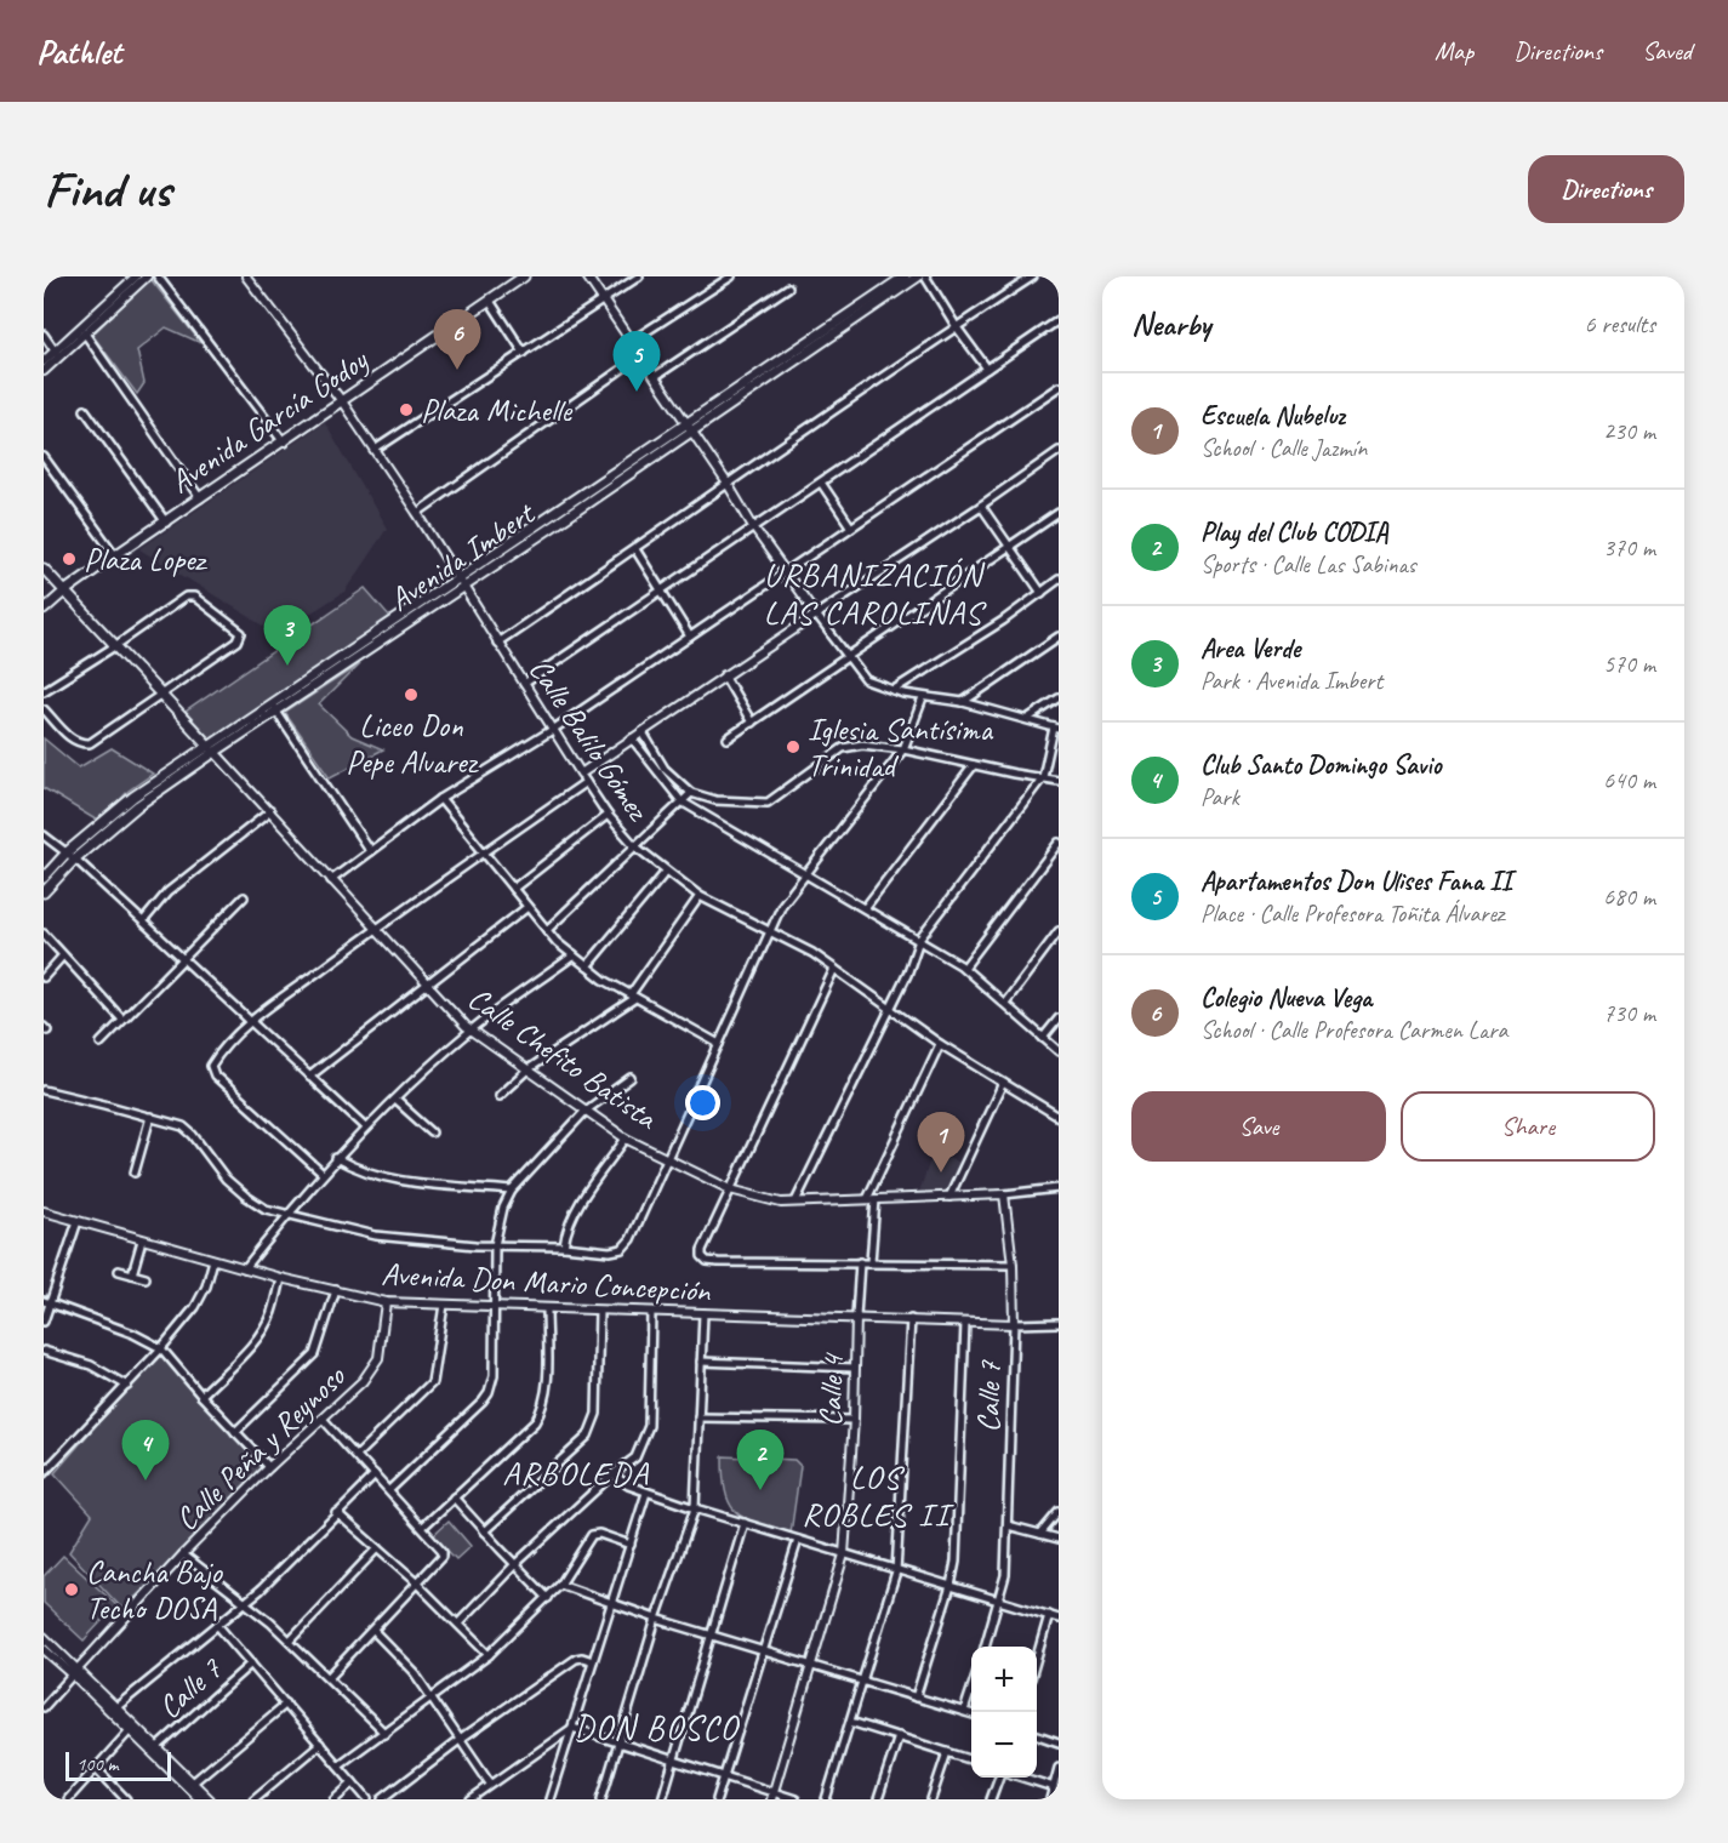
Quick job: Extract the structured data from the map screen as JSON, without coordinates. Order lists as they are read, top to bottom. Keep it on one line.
{"streets":{"main road":["Avenida García Godoy","Avenida Imbert","Calle Chefito Batista"],"street":["Calle Balilo Gómez","Avenida Don Mario Concepción","Calle 4","Calle 7","Calle Peña y Reynoso"]},"crossings":[["Avenida García Godoy","Calle Balilo Gómez"],["Avenida García Godoy","Calle Chefito Batista"],["Avenida Imbert","Calle Balilo Gómez"],["Avenida Imbert","Calle Chefito Batista"],["Calle Chefito Batista","Calle 7"],["Avenida Don Mario Concepción","Calle 4"],["Avenida Don Mario Concepción","Calle 7"],["Avenida Don Mario Concepción","Calle Peña y Reynoso"]],"districts":["URBANIZACIÓN LAS CAROLINAS","ARBOLEDA","LOS ROBLES II","DON BOSCO"],"places":["Plaza Michelle","Plaza Lopez","Liceo Don Pepe Alvarez","Iglesia Santísima Trinidad","Cancha Bajo Techo DOSA"],"scale_bar":"100 m","page":{"header":"Pathlet","nav":["Map","Directions","Saved"],"buttons":["Directions",["Save","Share"]],"title":"Find us","heading":["Nearby","6 results"],"pins":["6","5","3","1","4","2"],"list":[{"mark":"1","name":"Escuela Nubeluz","note":"School · Calle Jazmín","value":"230 m"},{"mark":"2","name":"Play del Club CODIA","note":"Sports · Calle Las Sabinas","value":"370 m"},{"mark":"3","name":"Area Verde","note":"Park · Avenida Imbert","value":"570 m"},{"mark":"4","name":"Club Santo Domingo Savio","note":"Park","value":"640 m"},{"mark":"5","name":"Apartamentos Don Ulises Fana II","note":"Place · Calle Profesora Toñita Álvarez","value":"680 m"},{"mark":"6","name":"Colegio Nueva Vega","note":"School · Calle Profesora Carmen Lara","value":"730 m"}],"map_buttons":["+","−"],"scale":"100 m"}}
